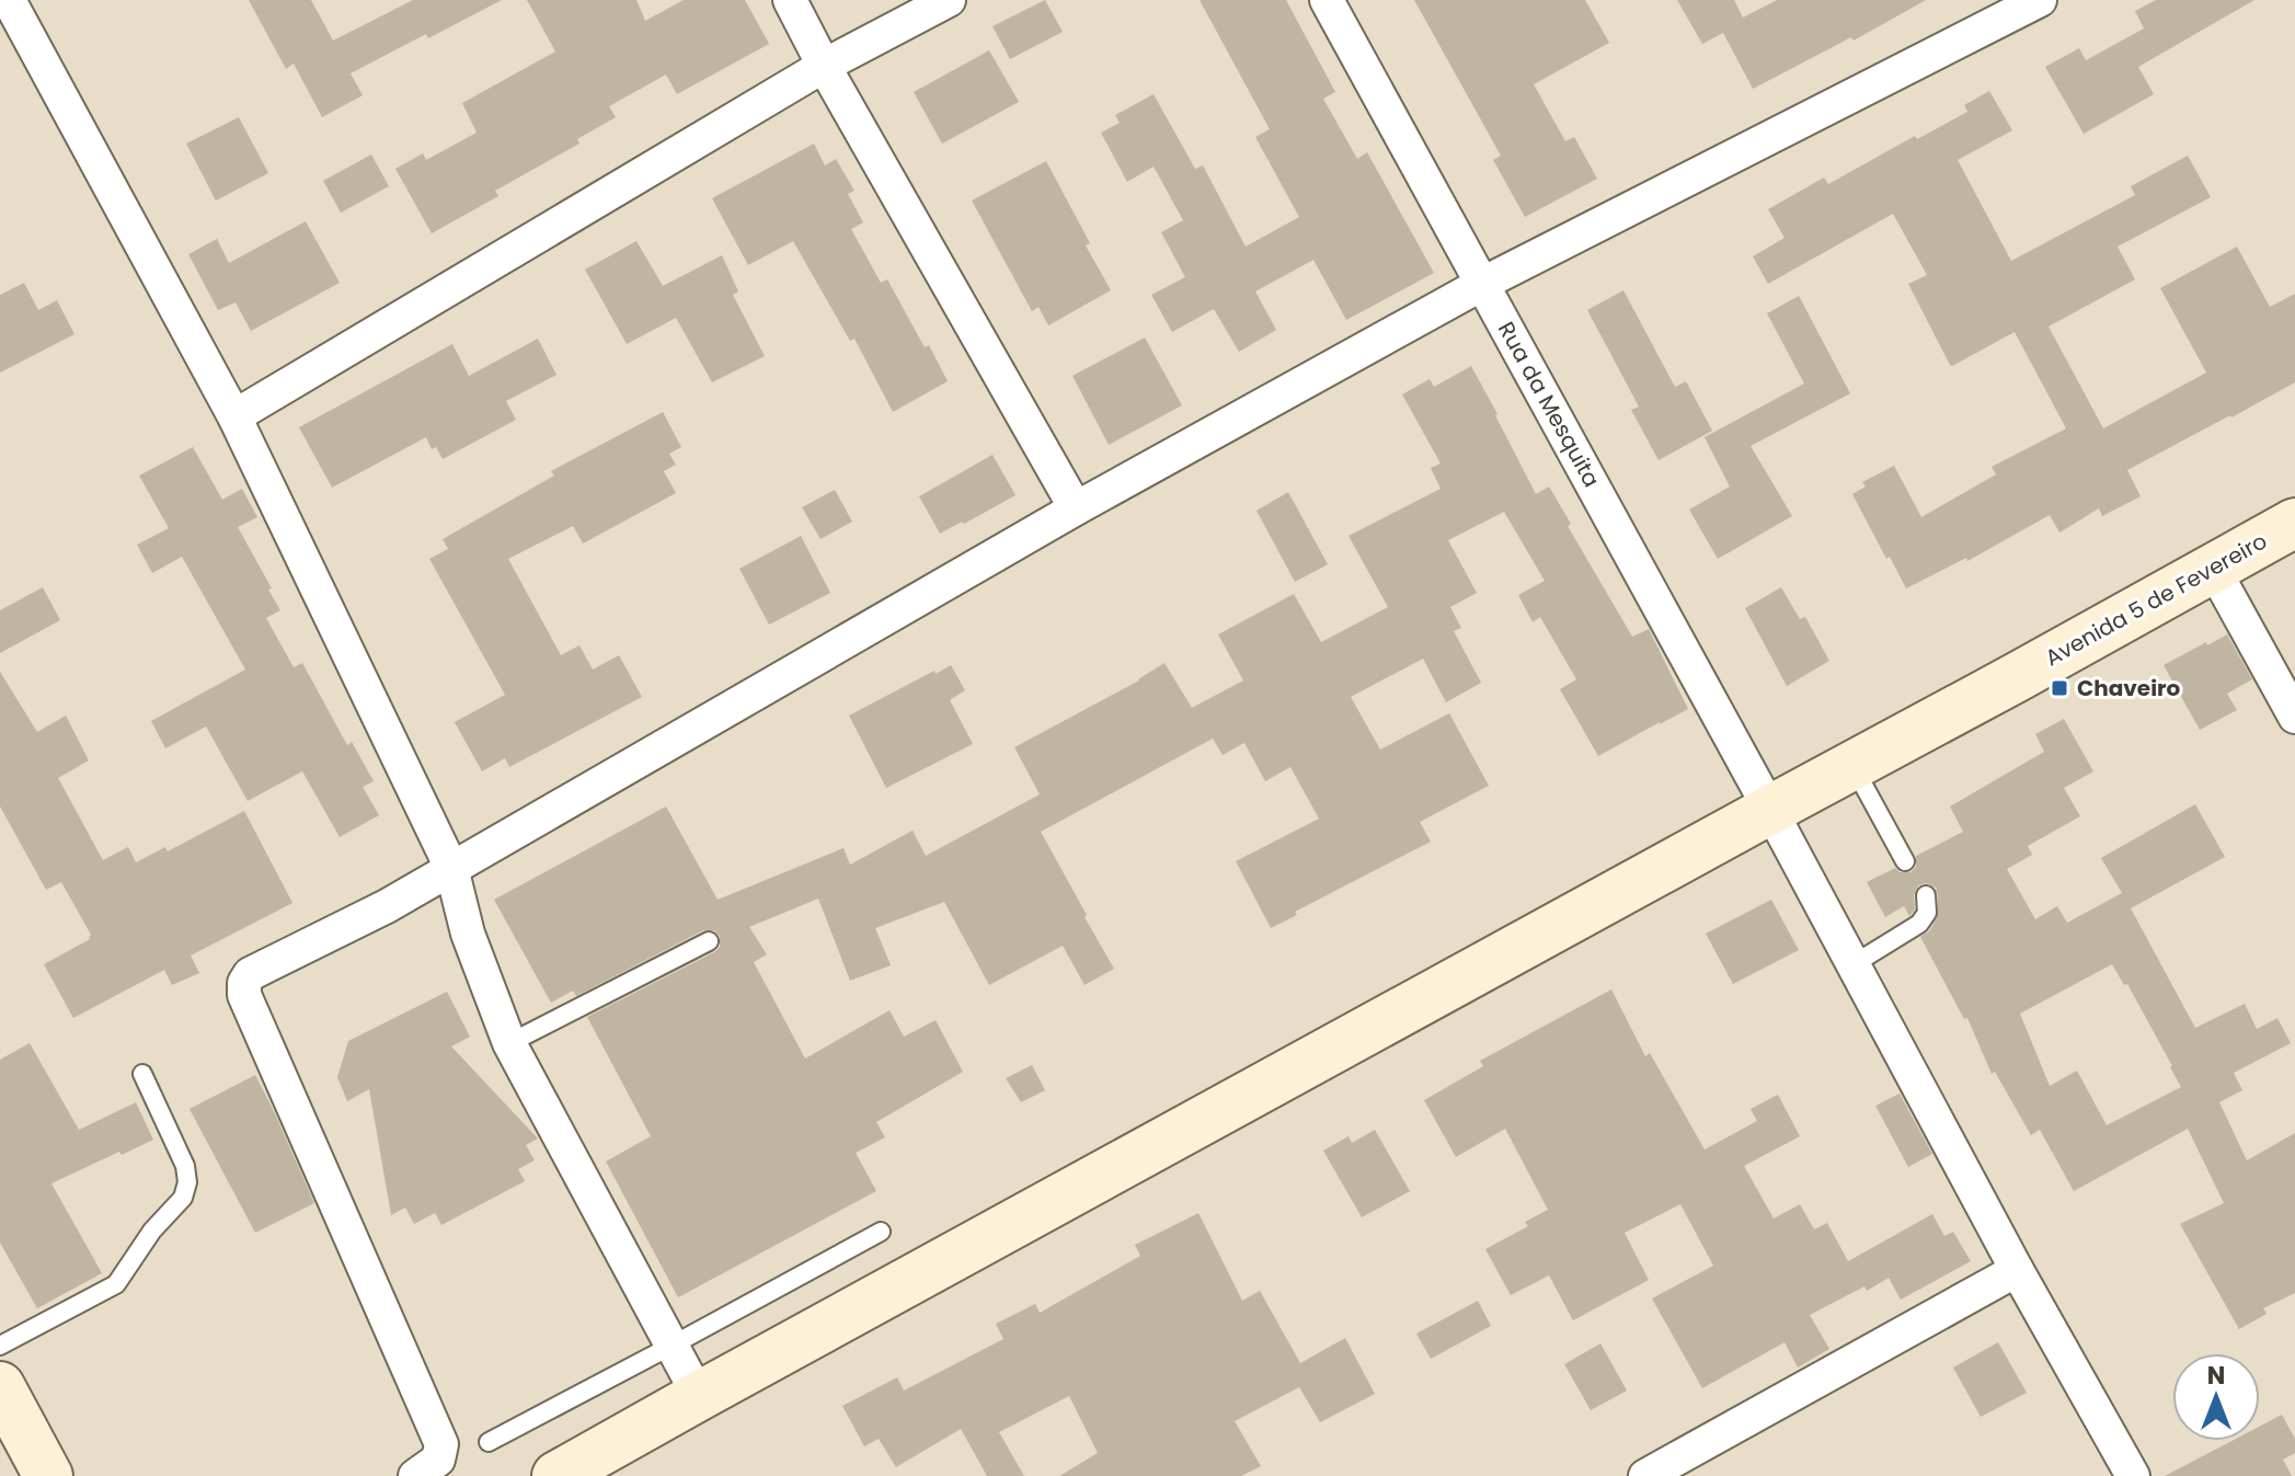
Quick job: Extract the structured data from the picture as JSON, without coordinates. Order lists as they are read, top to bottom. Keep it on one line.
{"streets":{"street":["Rua da Mesquita","Avenida 5 de Fevereiro"]},"crossings":[["Rua da Mesquita","Avenida 5 de Fevereiro"]],"places":{"transit":["Chaveiro"]},"north":"top"}
